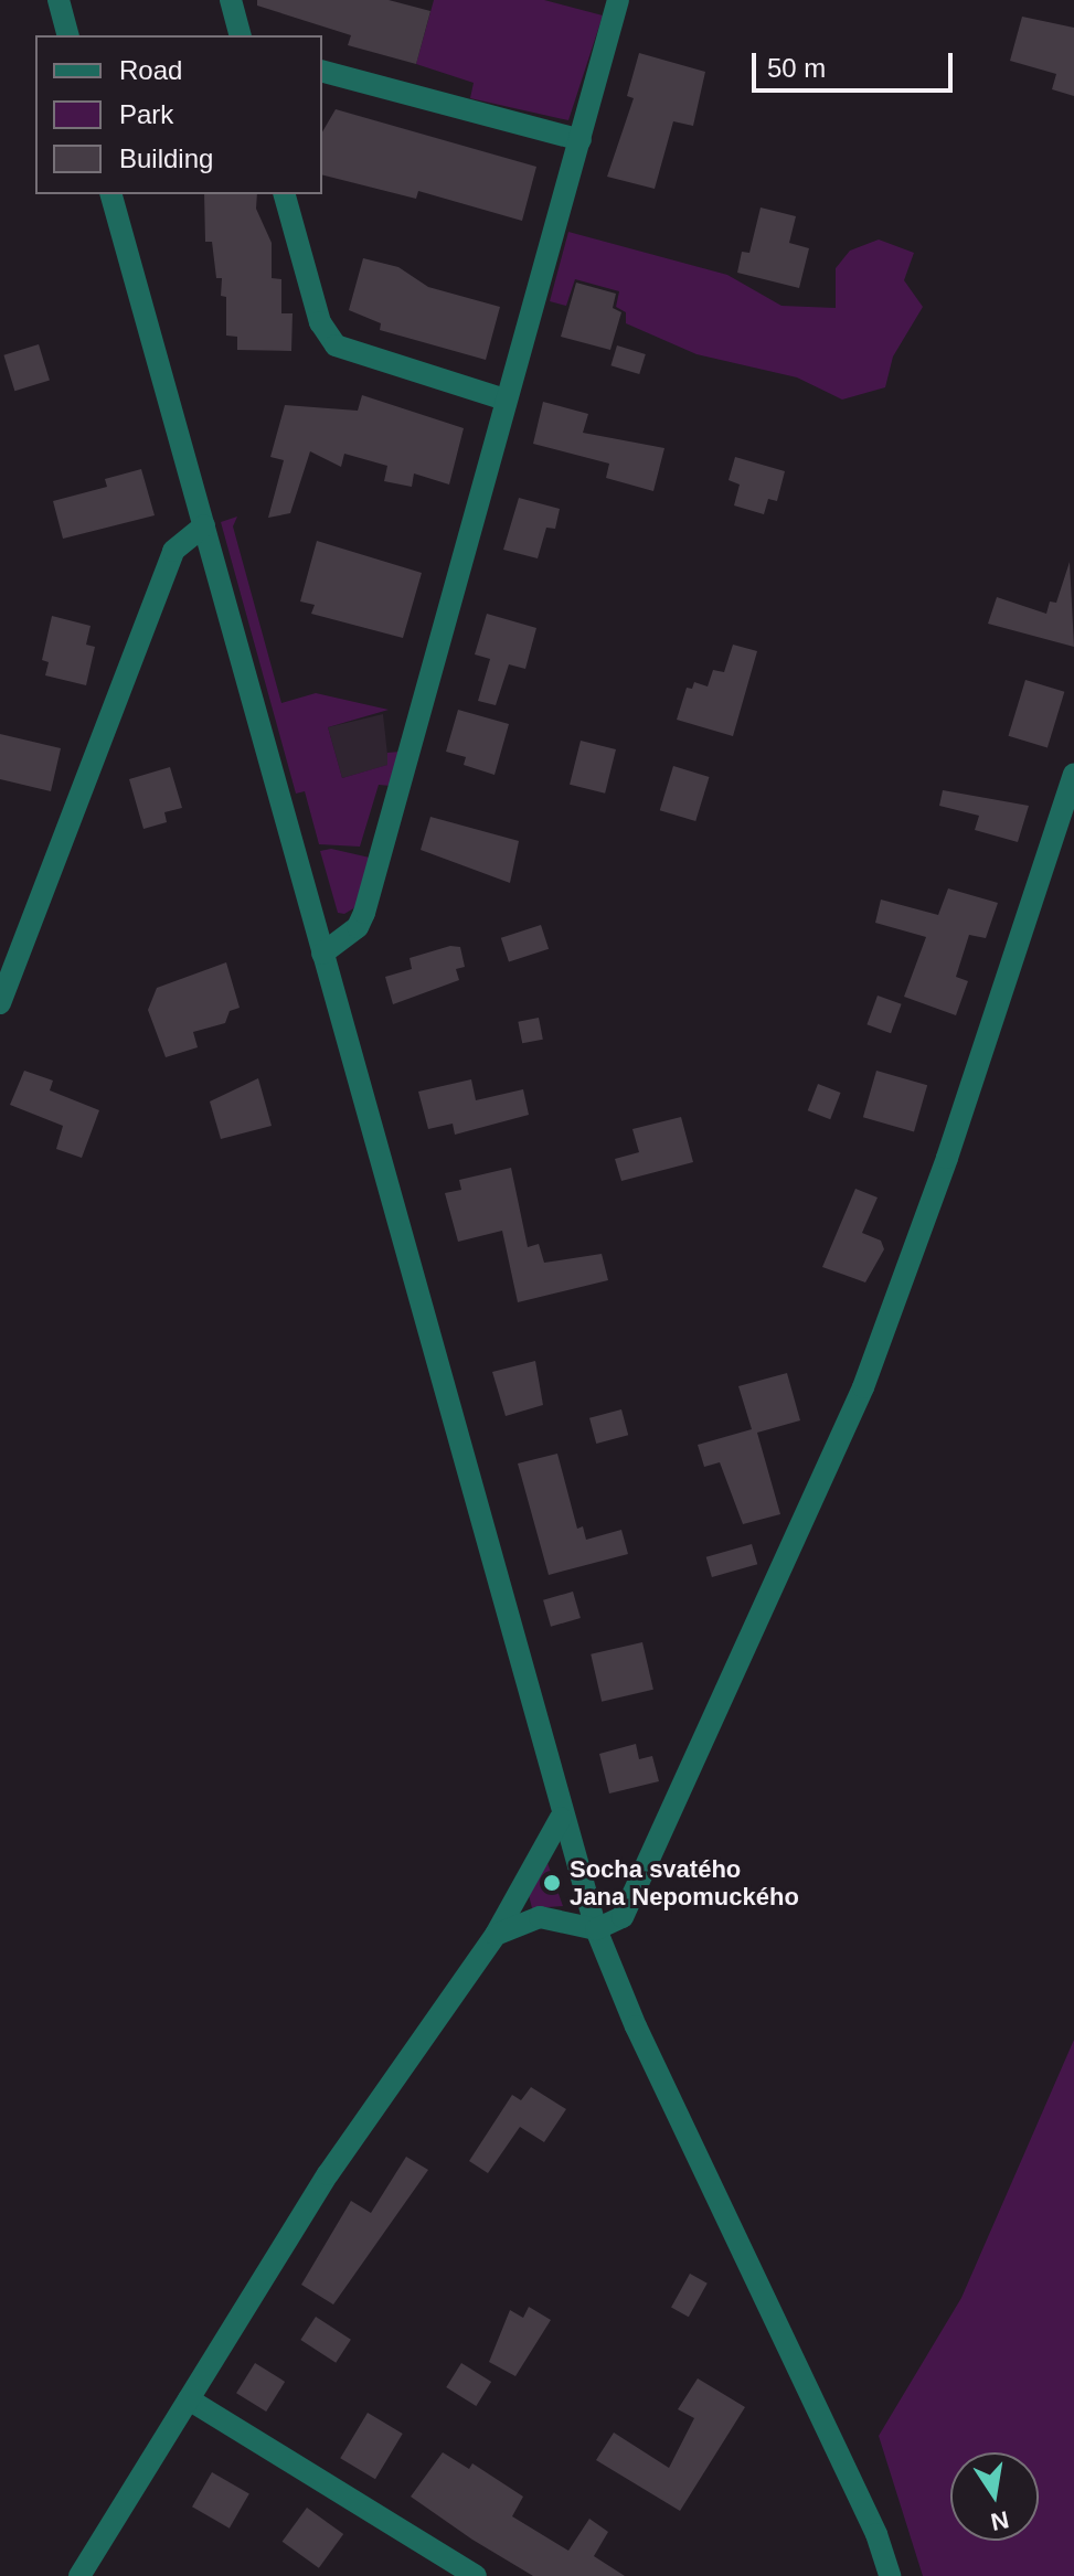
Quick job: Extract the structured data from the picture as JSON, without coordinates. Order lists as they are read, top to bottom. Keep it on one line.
{"places":["Socha svatého Jana Nepomuckého"],"legend":["Road","Park","Building"],"scale_bar":"50 m","north":"bottom"}
